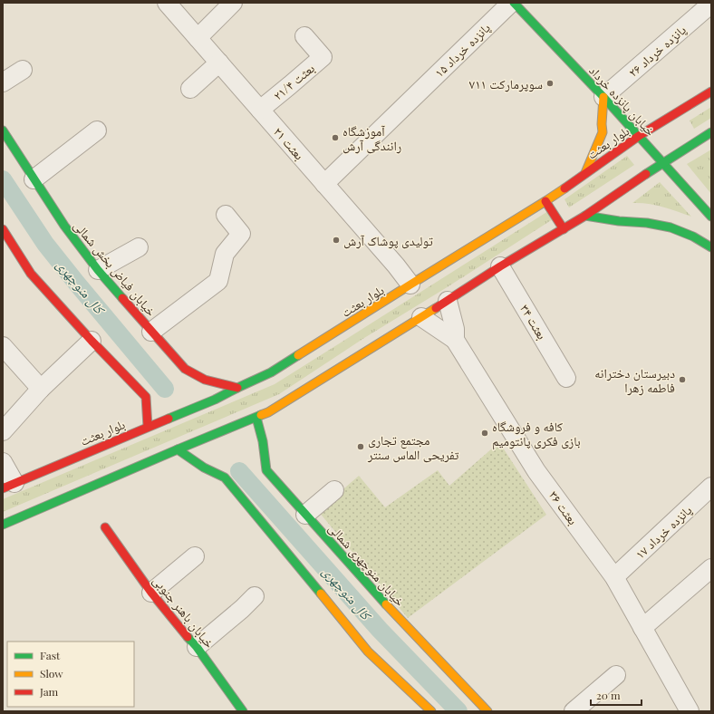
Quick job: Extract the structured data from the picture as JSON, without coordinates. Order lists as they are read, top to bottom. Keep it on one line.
{"streets":{"main road":["خیابان پانزده خرداد","بلوار بعثت","خیابان فیاض بخش شمالی","خیابان منوچهری شمالی","خیابان باهنر جنوبی"],"street":["پانزده خرداد ۱۵","پانزده خرداد ۲۶","بعثت ۲۱/۴","بعثت ۲۱","بعثت ۳۴","بعثت ۳۶","پانزده خرداد ۱۷"]},"crossings":[["پانزده خرداد ۱۵","بعثت ۲۱"],["پانزده خرداد ۲۶","خیابان پانزده خرداد"],["بعثت ۲۱/۴","بعثت ۲۱"],["خیابان پانزده خرداد","بلوار بعثت"],["بلوار بعثت","بعثت ۲۱"],["بلوار بعثت","خیابان فیاض بخش شمالی"],["بعثت ۳۶","پانزده خرداد ۱۷"]],"water":["کال منوچهری"],"places":["سوپرمارکت ۷۱۱","آموزشگاه رانندگی آرش","تولیدی پوشاک آرش","دبیرستان دخترانه فاطمه زهرا","کافه و فروشگاه بازی فکری پانتومیم","مجتمع تجاری تفریحی الماس سنتر"],"legend":["Fast","Slow","Jam"],"scale_bar":"20 m"}
